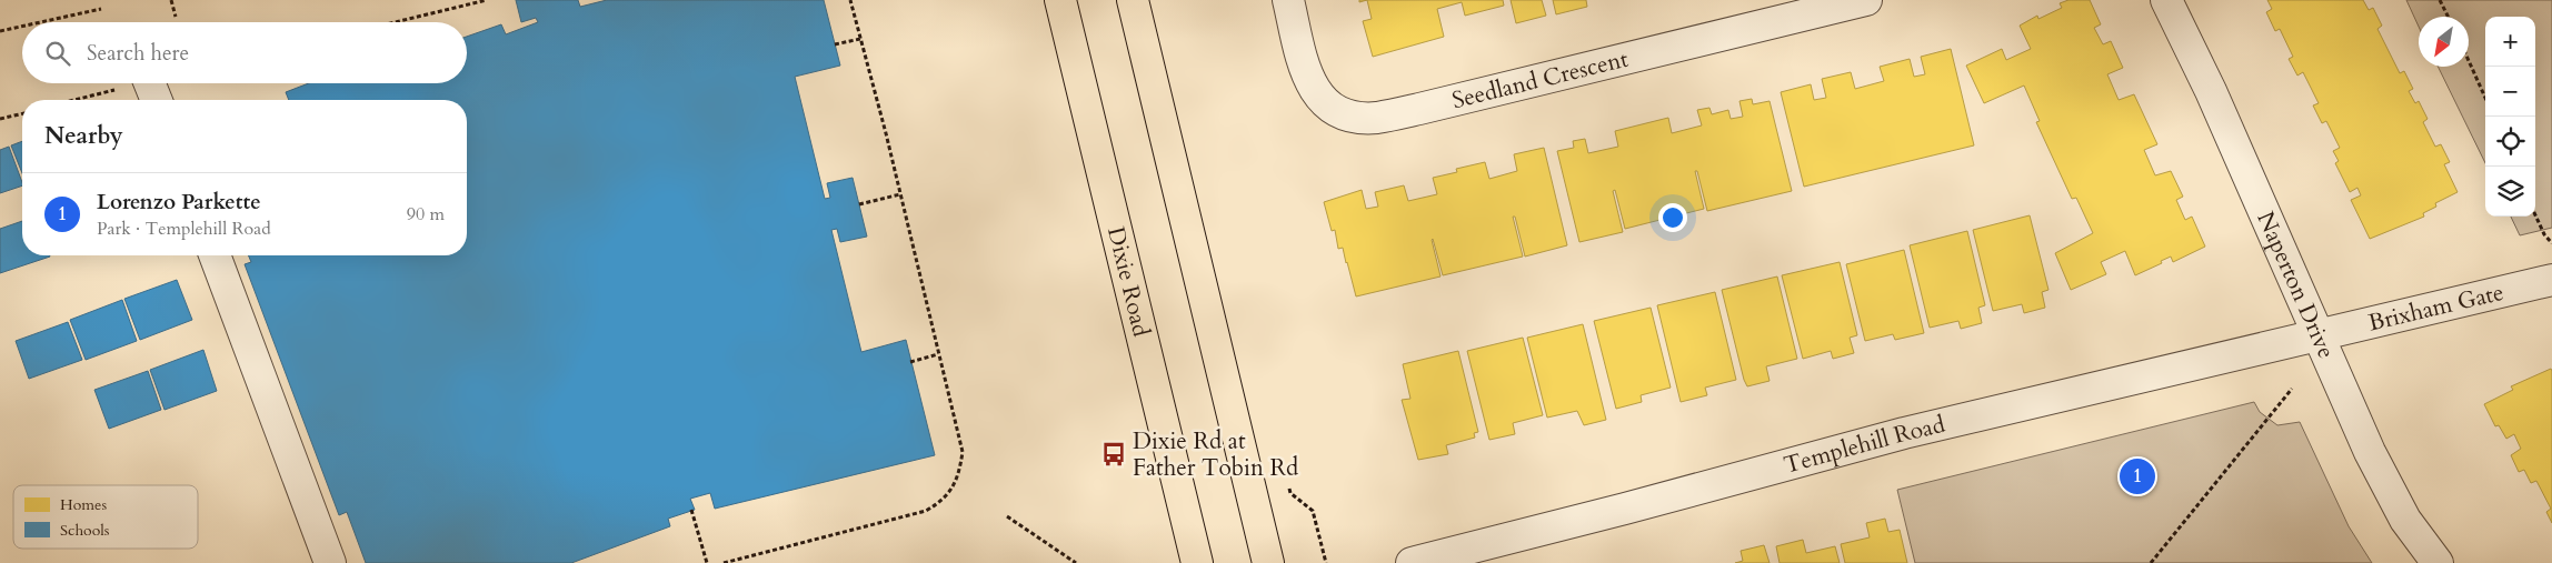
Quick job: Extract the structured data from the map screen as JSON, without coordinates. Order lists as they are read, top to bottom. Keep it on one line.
{"streets":{"main road":["Dixie Road"],"street":["Seedland Crescent","Naperton Drive","Brixham Gate","Templehill Road"]},"crossings":[["Naperton Drive","Brixham Gate"],["Naperton Drive","Templehill Road"],["Brixham Gate","Templehill Road"]],"places":{"bus stop":["Dixie Rd at Father Tobin Rd"]},"legend":["Homes","Schools"],"north":"bottom left","page":{"map_buttons":["+","−"],"search":"Search here","heading":"Nearby","list":[{"mark":"1","name":"Lorenzo Parkette","note":"Park · Templehill Road","value":"90 m"}],"pins":"1"}}
